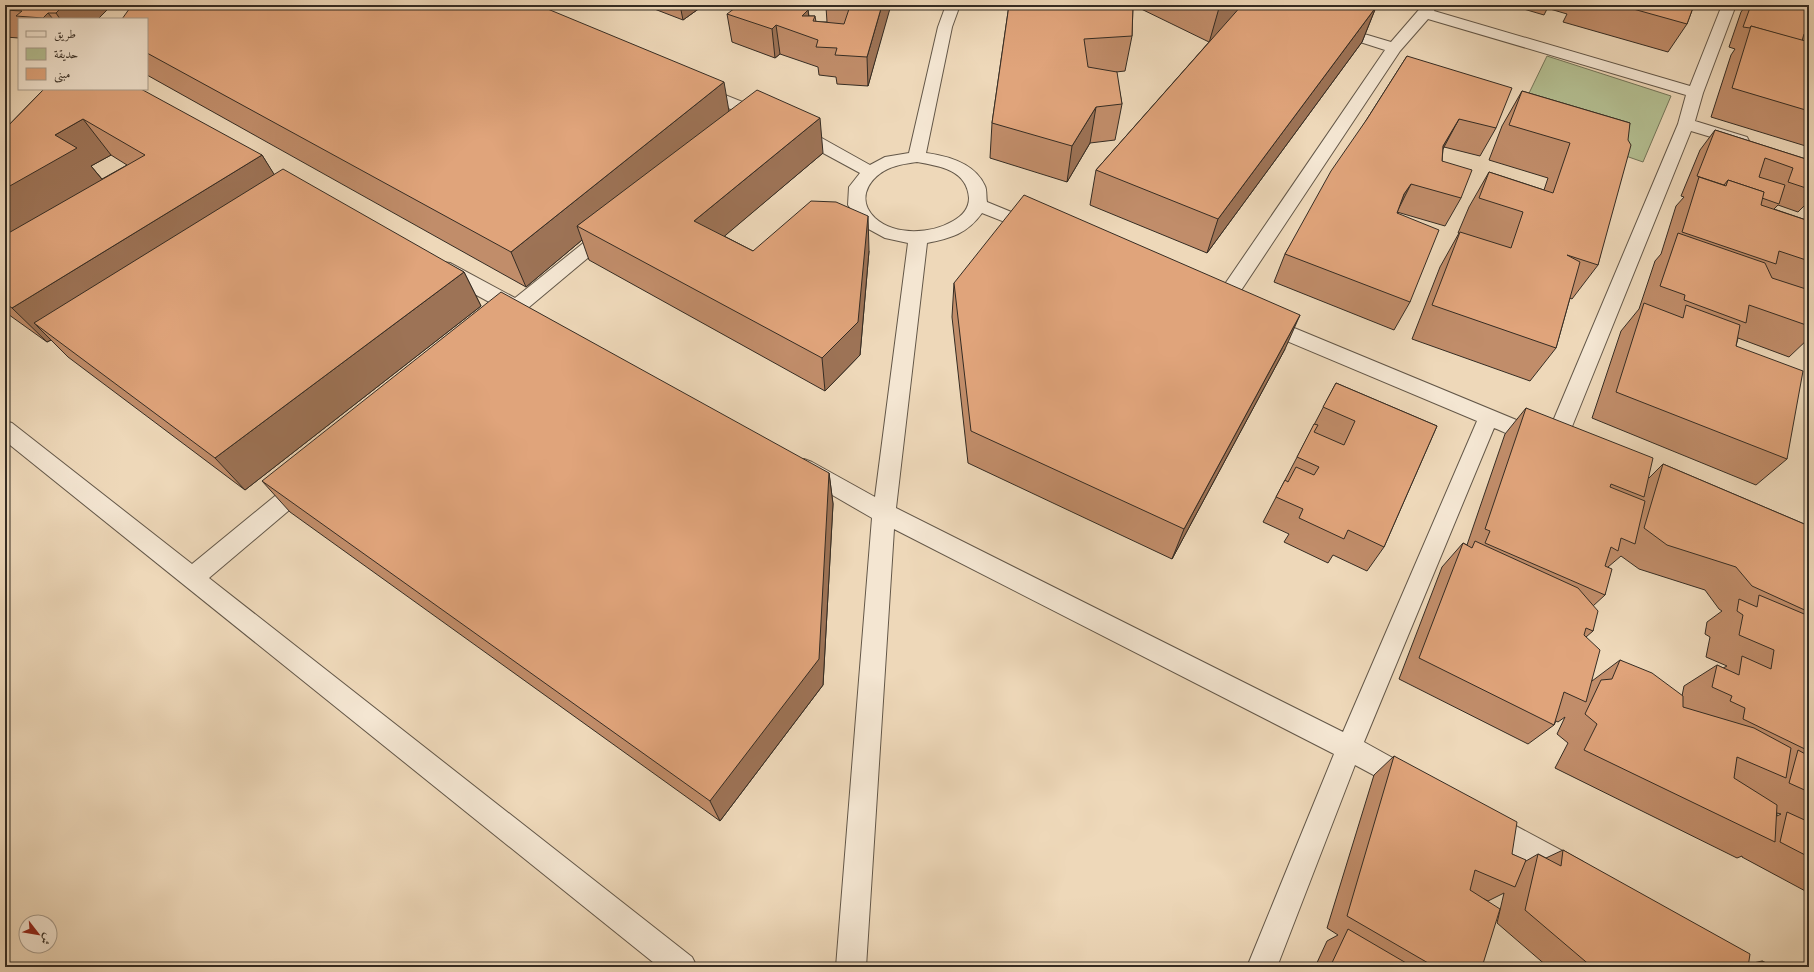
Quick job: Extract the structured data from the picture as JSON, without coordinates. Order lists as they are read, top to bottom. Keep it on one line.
{"legend":["طريق","حديقة","مبنى"],"north":"bottom right"}
